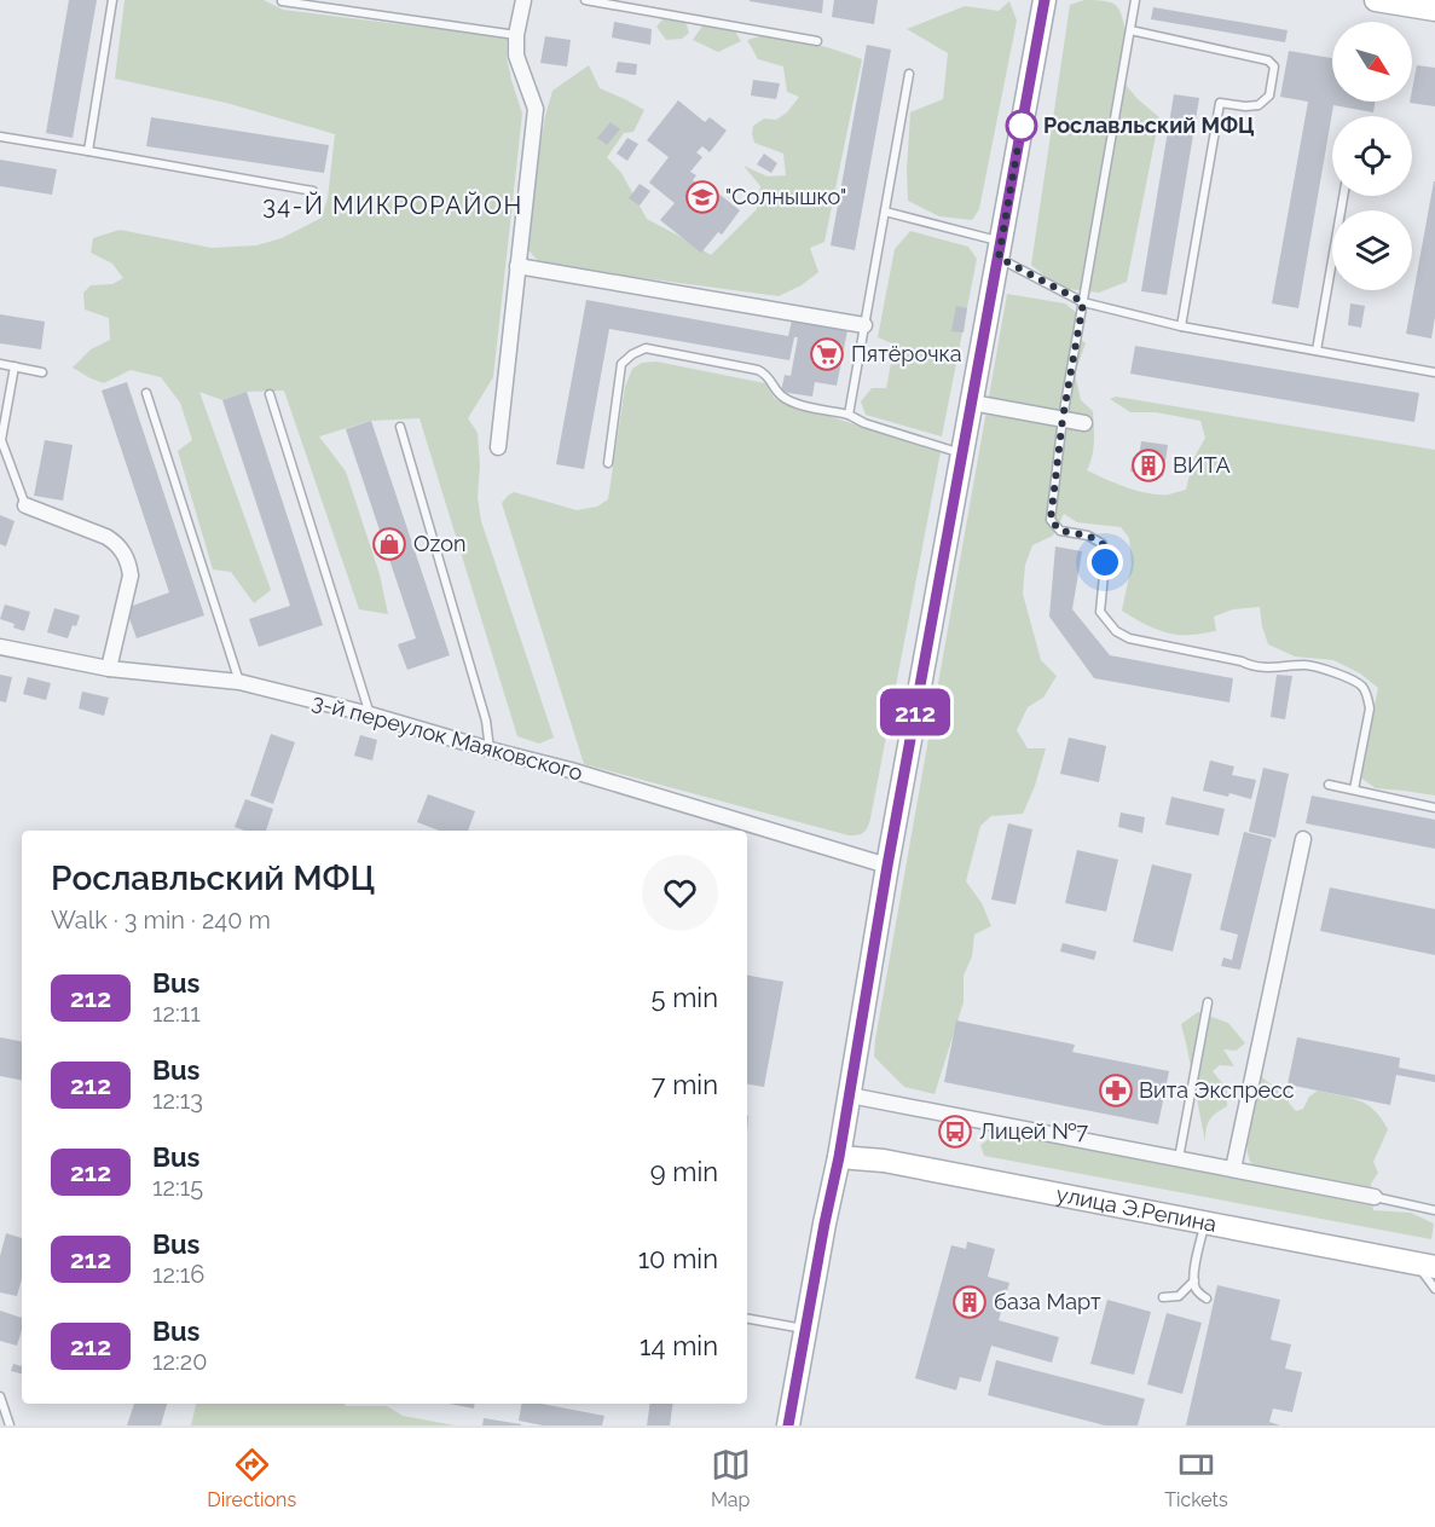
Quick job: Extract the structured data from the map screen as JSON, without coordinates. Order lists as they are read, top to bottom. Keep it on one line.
{"streets":{"main road":["улица Э.Репина"],"street":["3-й переулок Маяковского"]},"districts":["34-Й МИКРОРАЙОН"],"places":{"other":["Рославльский МФЦ"],"school or university":["\"Солнышко\""],"supermarket":["Пятёрочка"],"building":["ВИТА","база Март"],"shop":["Ozon"],"pharmacy":["Вита Экспресс"],"bus stop":["Лицей №7"]},"lines":["bus line 212"],"north":"bottom right","page":{"on_map":"212","heading":["Рославльский МФЦ","Walk · 3 min · 240 m"],"list":[{"mark":"212","name":"Bus","note":"12:11","value":"5 min"},{"mark":"212","name":"Bus","note":"12:13","value":"7 min"},{"mark":"212","name":"Bus","note":"12:15","value":"9 min"},{"mark":"212","name":"Bus","note":"12:16","value":"10 min"},{"mark":"212","name":"Bus","note":"12:20","value":"14 min"}],"tabs":["Directions","Map","Tickets"]}}
